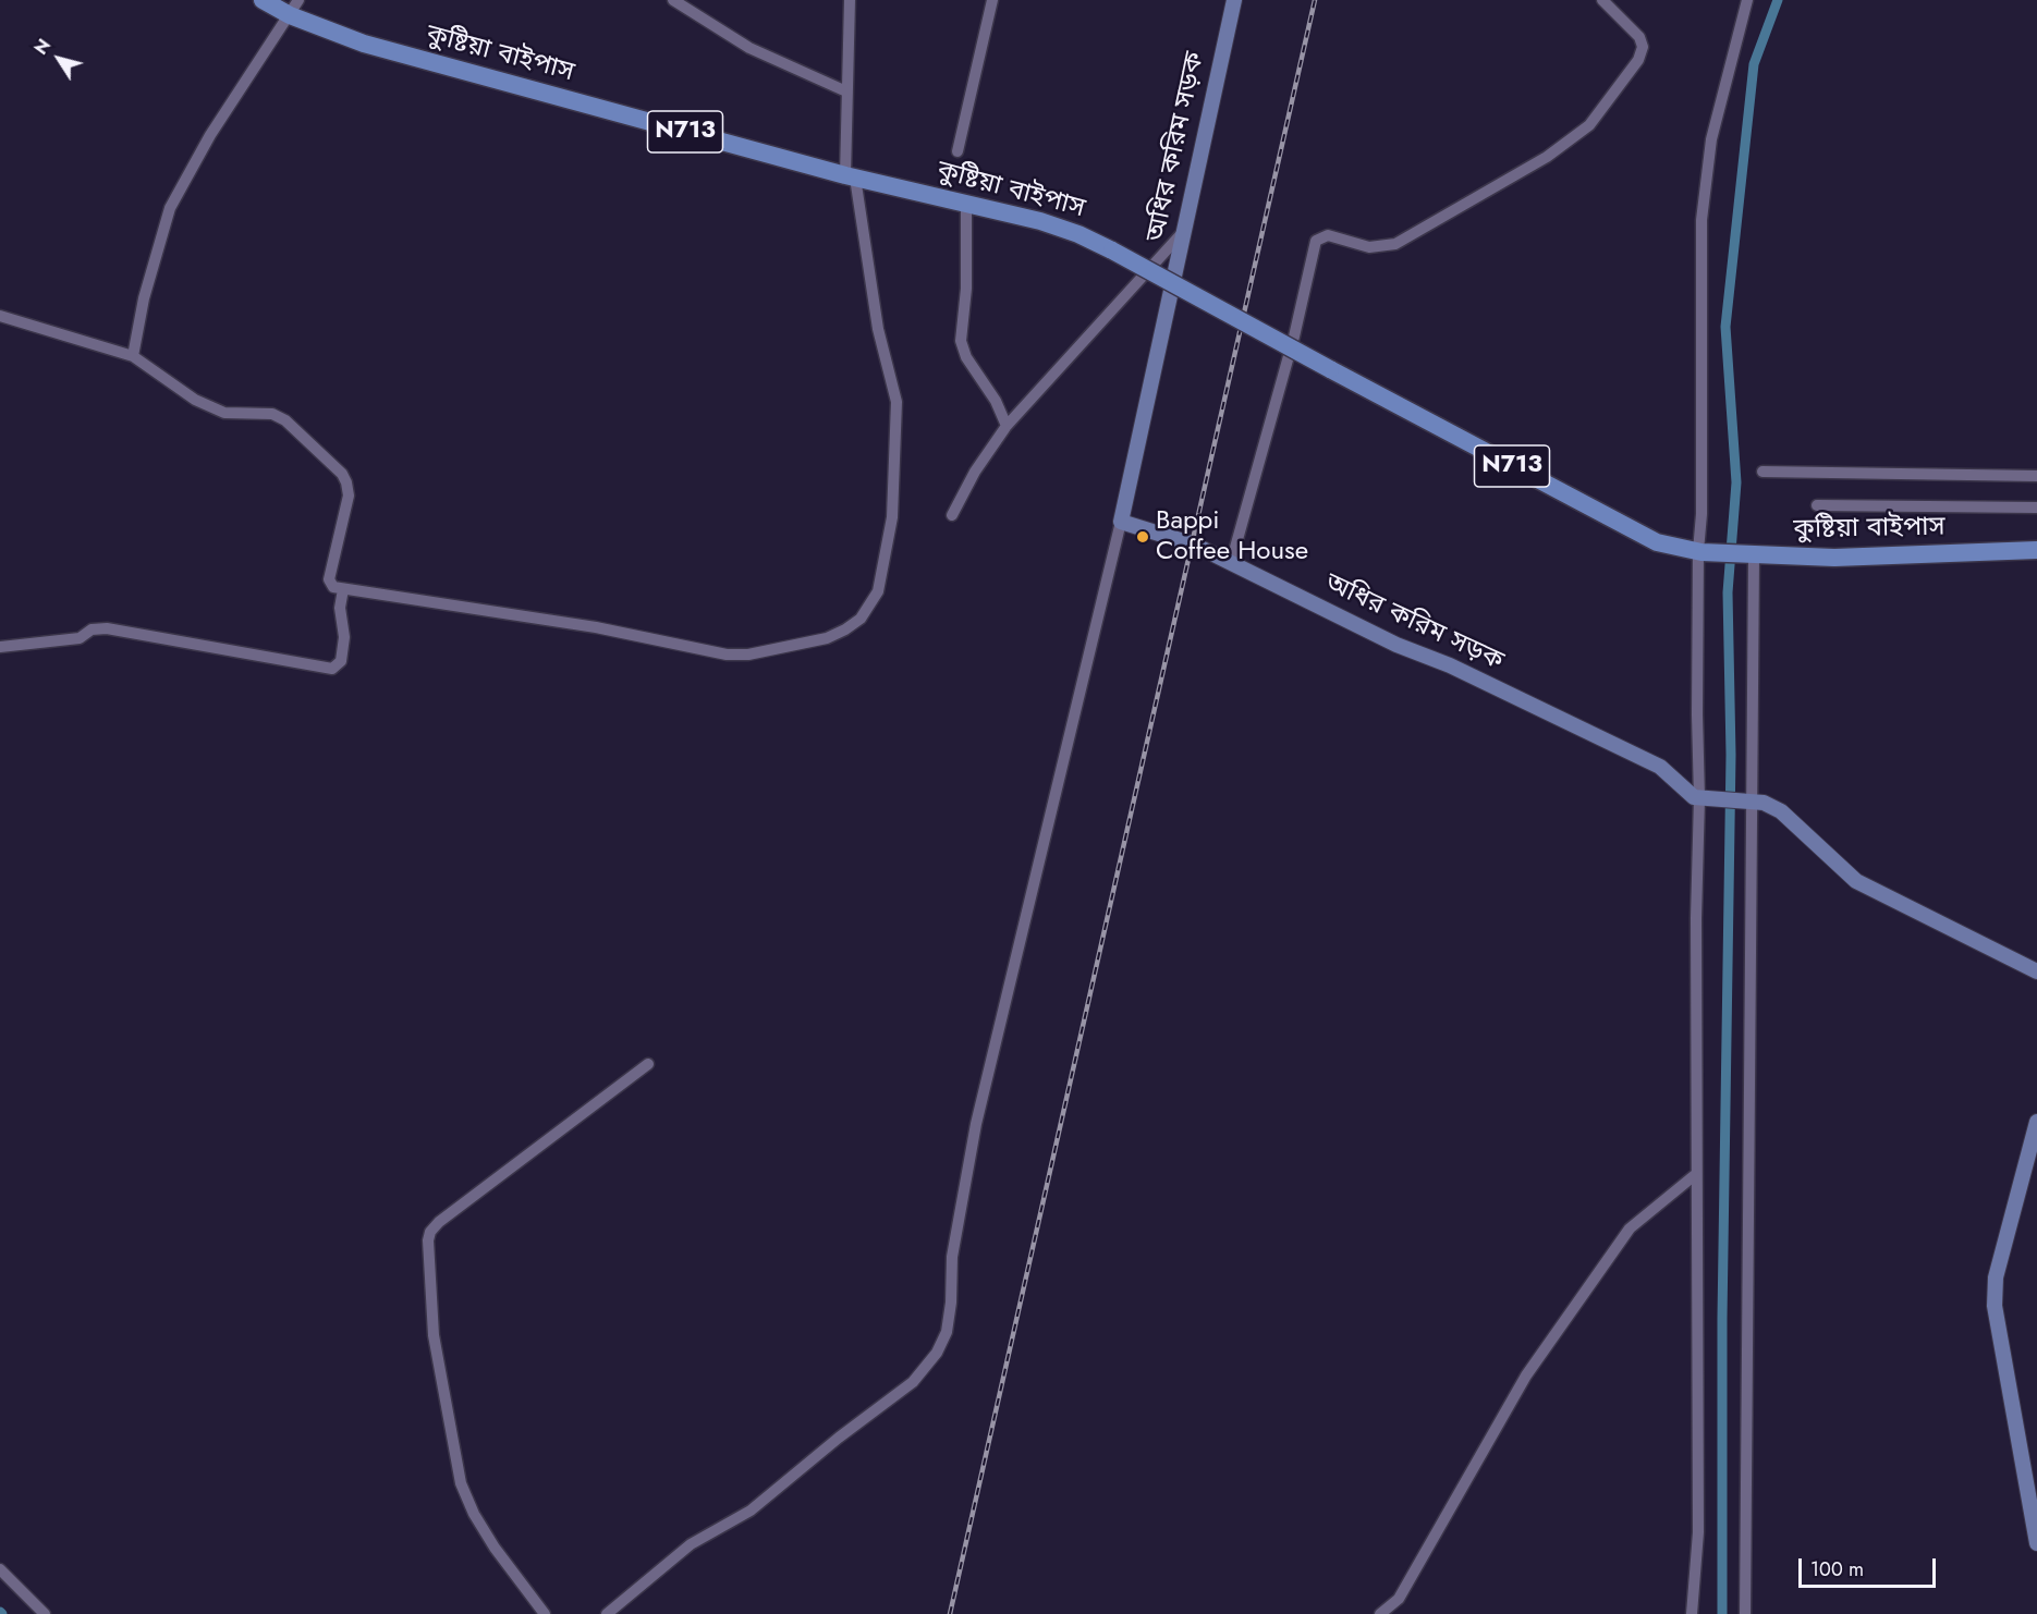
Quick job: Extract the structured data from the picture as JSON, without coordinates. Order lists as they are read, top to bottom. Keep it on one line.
{"streets":{"highway":["কুষ্টিয়া বাইপাস","N713"],"main road":["অধির করিম সড়ক"]},"places":["Bappi Coffee House"],"scale_bar":"100 m","north":"top left"}
